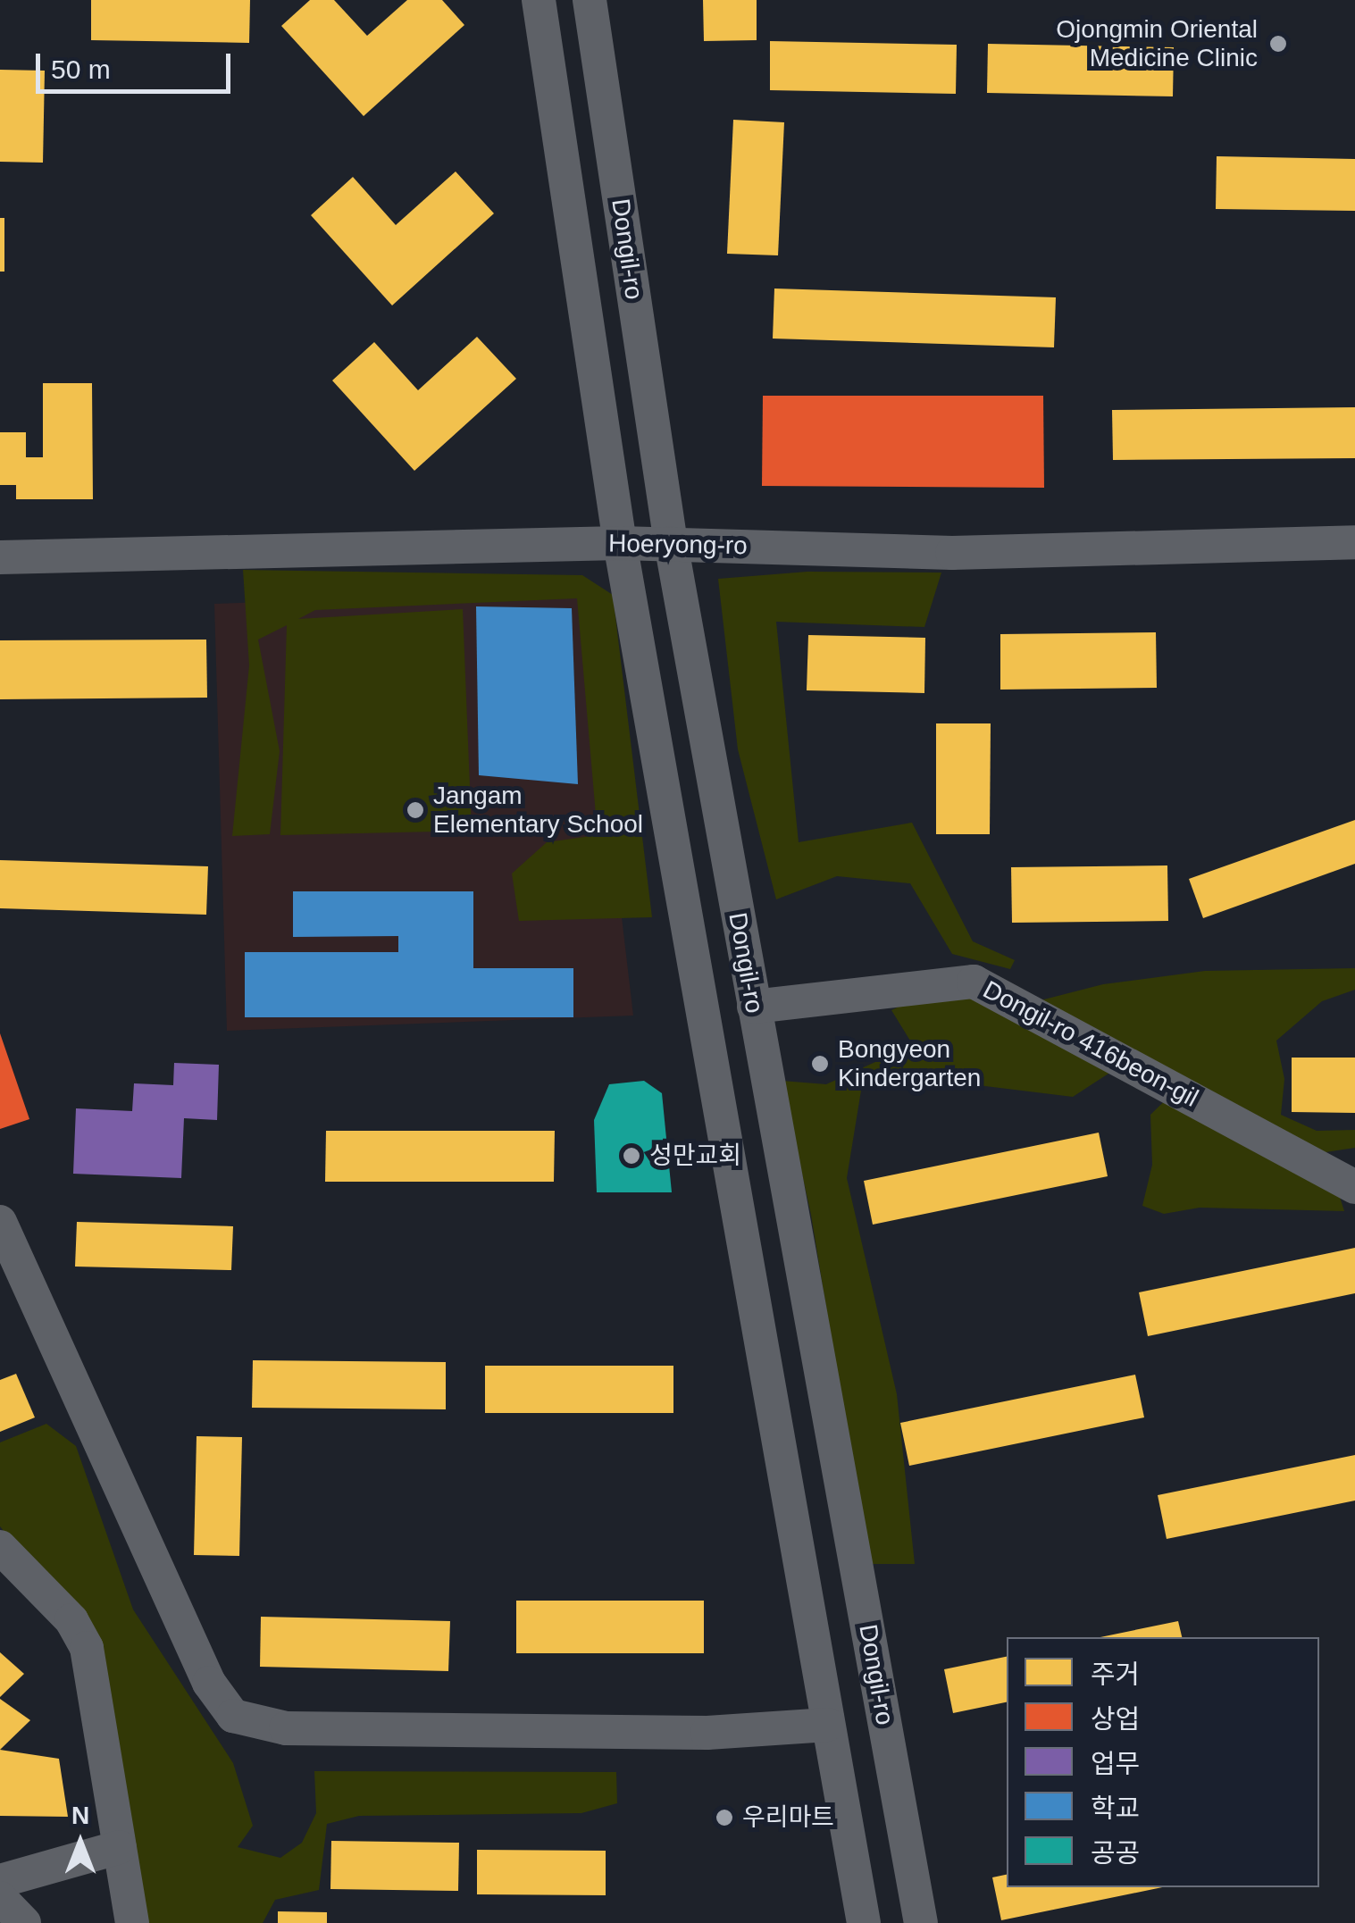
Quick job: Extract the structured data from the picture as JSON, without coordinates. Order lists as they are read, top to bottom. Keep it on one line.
{"streets":{"street":["Dongil-ro","Hoeryong-ro","Dongil-ro 416beon-gil"]},"crossings":[["Dongil-ro","Hoeryong-ro"],["Dongil-ro","Dongil-ro 416beon-gil"]],"places":["Ojongmin Oriental Medicine Clinic","Jangam Elementary School","Bongyeon Kindergarten","성만교회","우리마트"],"legend":["주거","상업","업무","학교","공공"],"scale_bar":"50 m","north":"top"}
